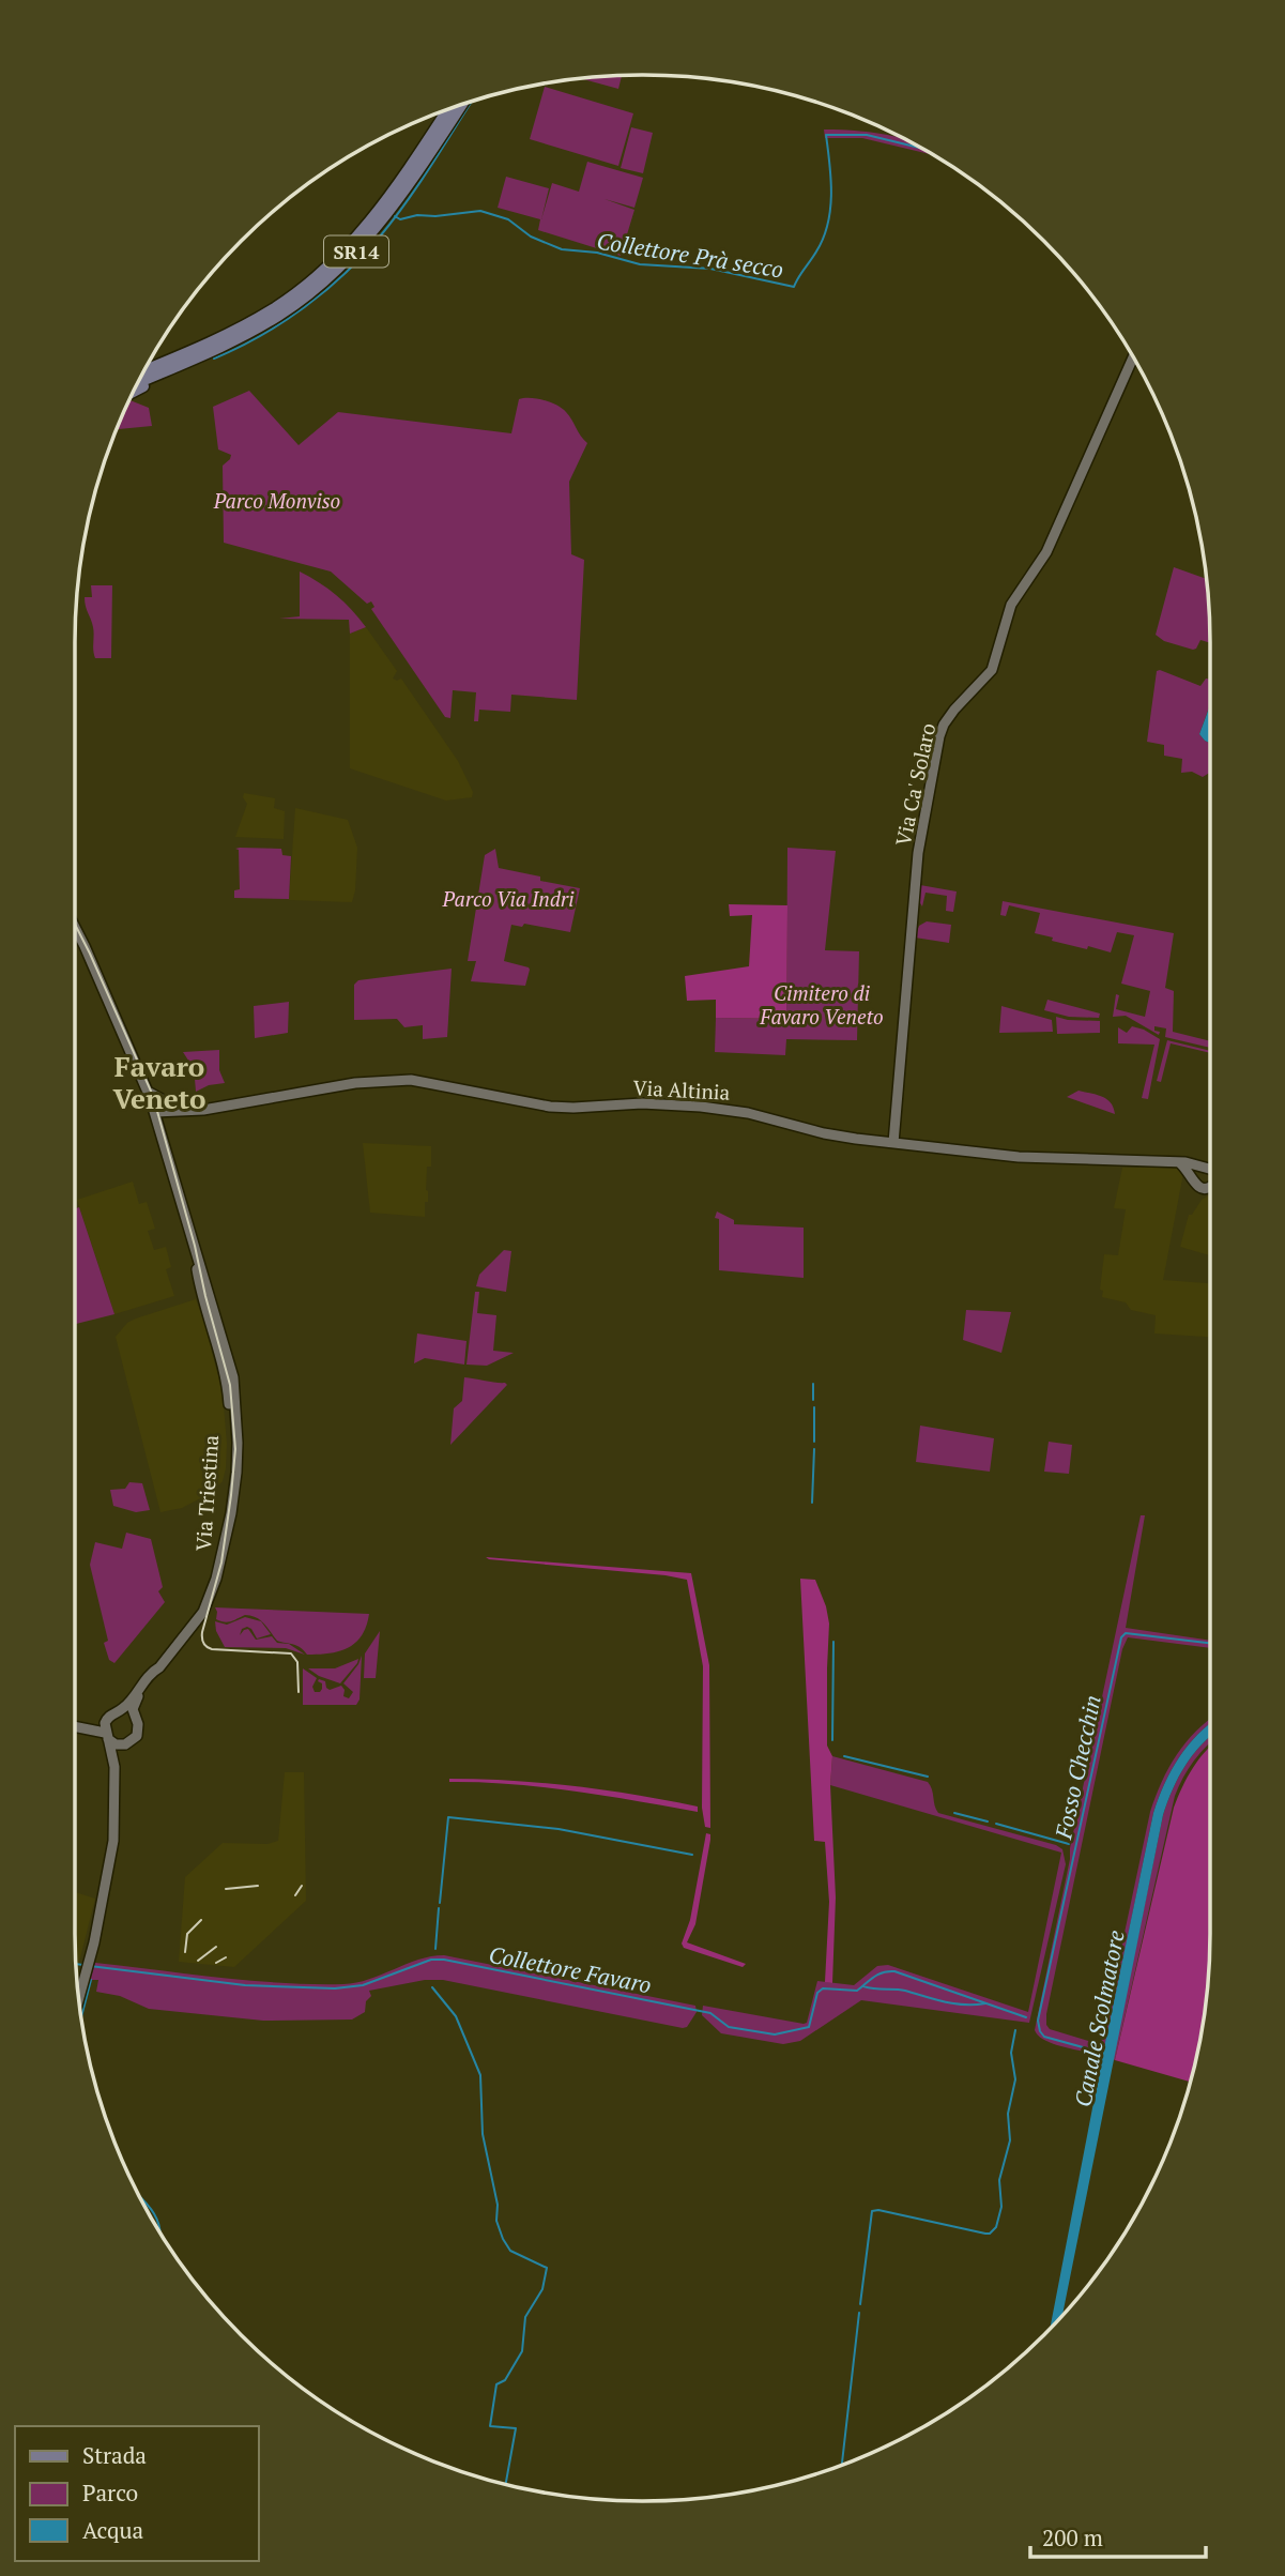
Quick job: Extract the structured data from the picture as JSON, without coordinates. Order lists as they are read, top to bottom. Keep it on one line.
{"streets":{"main road":["SR14"],"street":["Via Ca' Solaro","Via Altinia","Via Triestina"]},"crossings":[["Via Ca' Solaro","Via Altinia"],["Via Altinia","Via Triestina"]],"districts":["Favaro Veneto"],"water":["Collettore Prà secco","Fosso Checchin","Collettore Favaro","Canale Scolmatore"],"parks":["Parco Monviso","Parco Via Indri","Cimitero di Favaro Veneto"],"legend":["Strada","Parco","Acqua"],"scale_bar":"200 m"}
